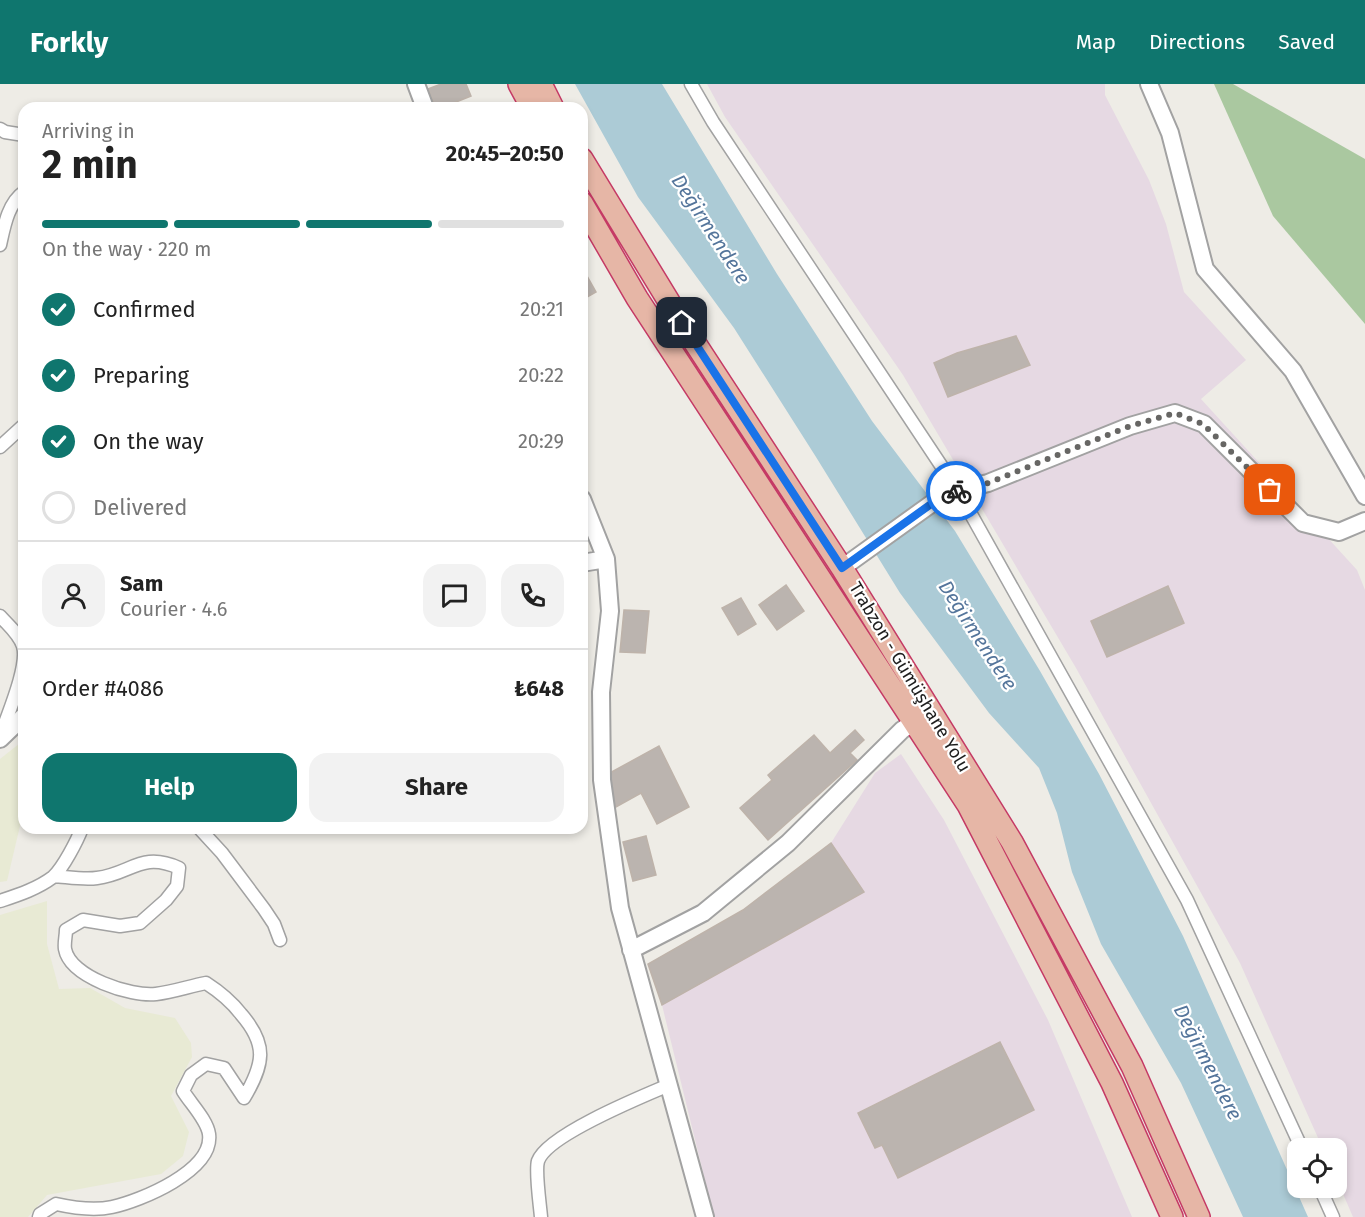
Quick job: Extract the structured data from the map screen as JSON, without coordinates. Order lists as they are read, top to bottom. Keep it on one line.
{"streets":{"highway":["Trabzon - Gümüşhane Yolu"]},"water":["Değirmendere"],"page":{"header":"Forkly","nav":["Map","Directions","Saved"],"heading":["2 min","Arriving in","20:45–20:50"],"panel":["Sam","Courier · 4.6","Order #4086","₺648"],"bar":"On the way · 220 m","list":[["Confirmed","20:21"],["Preparing","20:22"],["On the way","20:29"],"Delivered"],"buttons":["Help","Share"]}}
